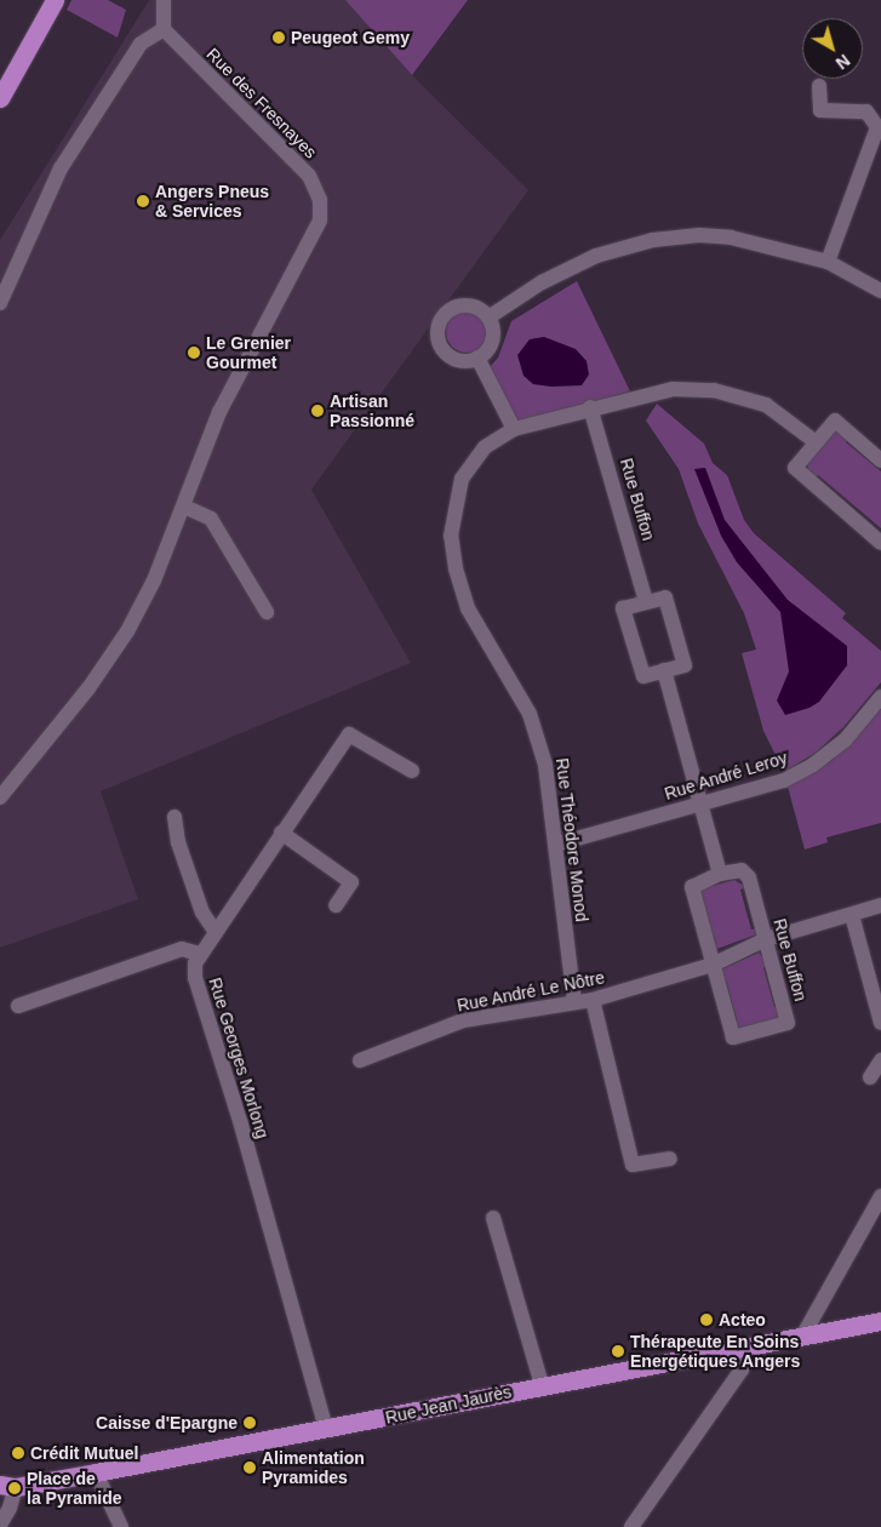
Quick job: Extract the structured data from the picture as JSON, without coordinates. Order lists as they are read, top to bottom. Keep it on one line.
{"streets":{"main road":["Rue Jean Jaurès"],"street":["Rue des Fresnayes","Rue Buffon","Rue André Leroy","Rue Théodore Monod","Rue André Le Nôtre","Rue Georges Morlong"]},"crossings":[["Rue Buffon","Rue Théodore Monod"],["Rue Buffon","Rue André Le Nôtre"],["Rue André Leroy","Rue Théodore Monod"],["Rue Théodore Monod","Rue André Le Nôtre"],["Rue Georges Morlong","Rue Jean Jaurès"]],"places":["Peugeot Gemy","Angers Pneus & Services","Le Grenier Gourmet","Artisan Passionné","Acteo","Thérapeute En Soins Energétiques Angers","Caisse d'Epargne","Crédit Mutuel","Alimentation Pyramides","Place de la Pyramide"],"north":"bottom right"}
